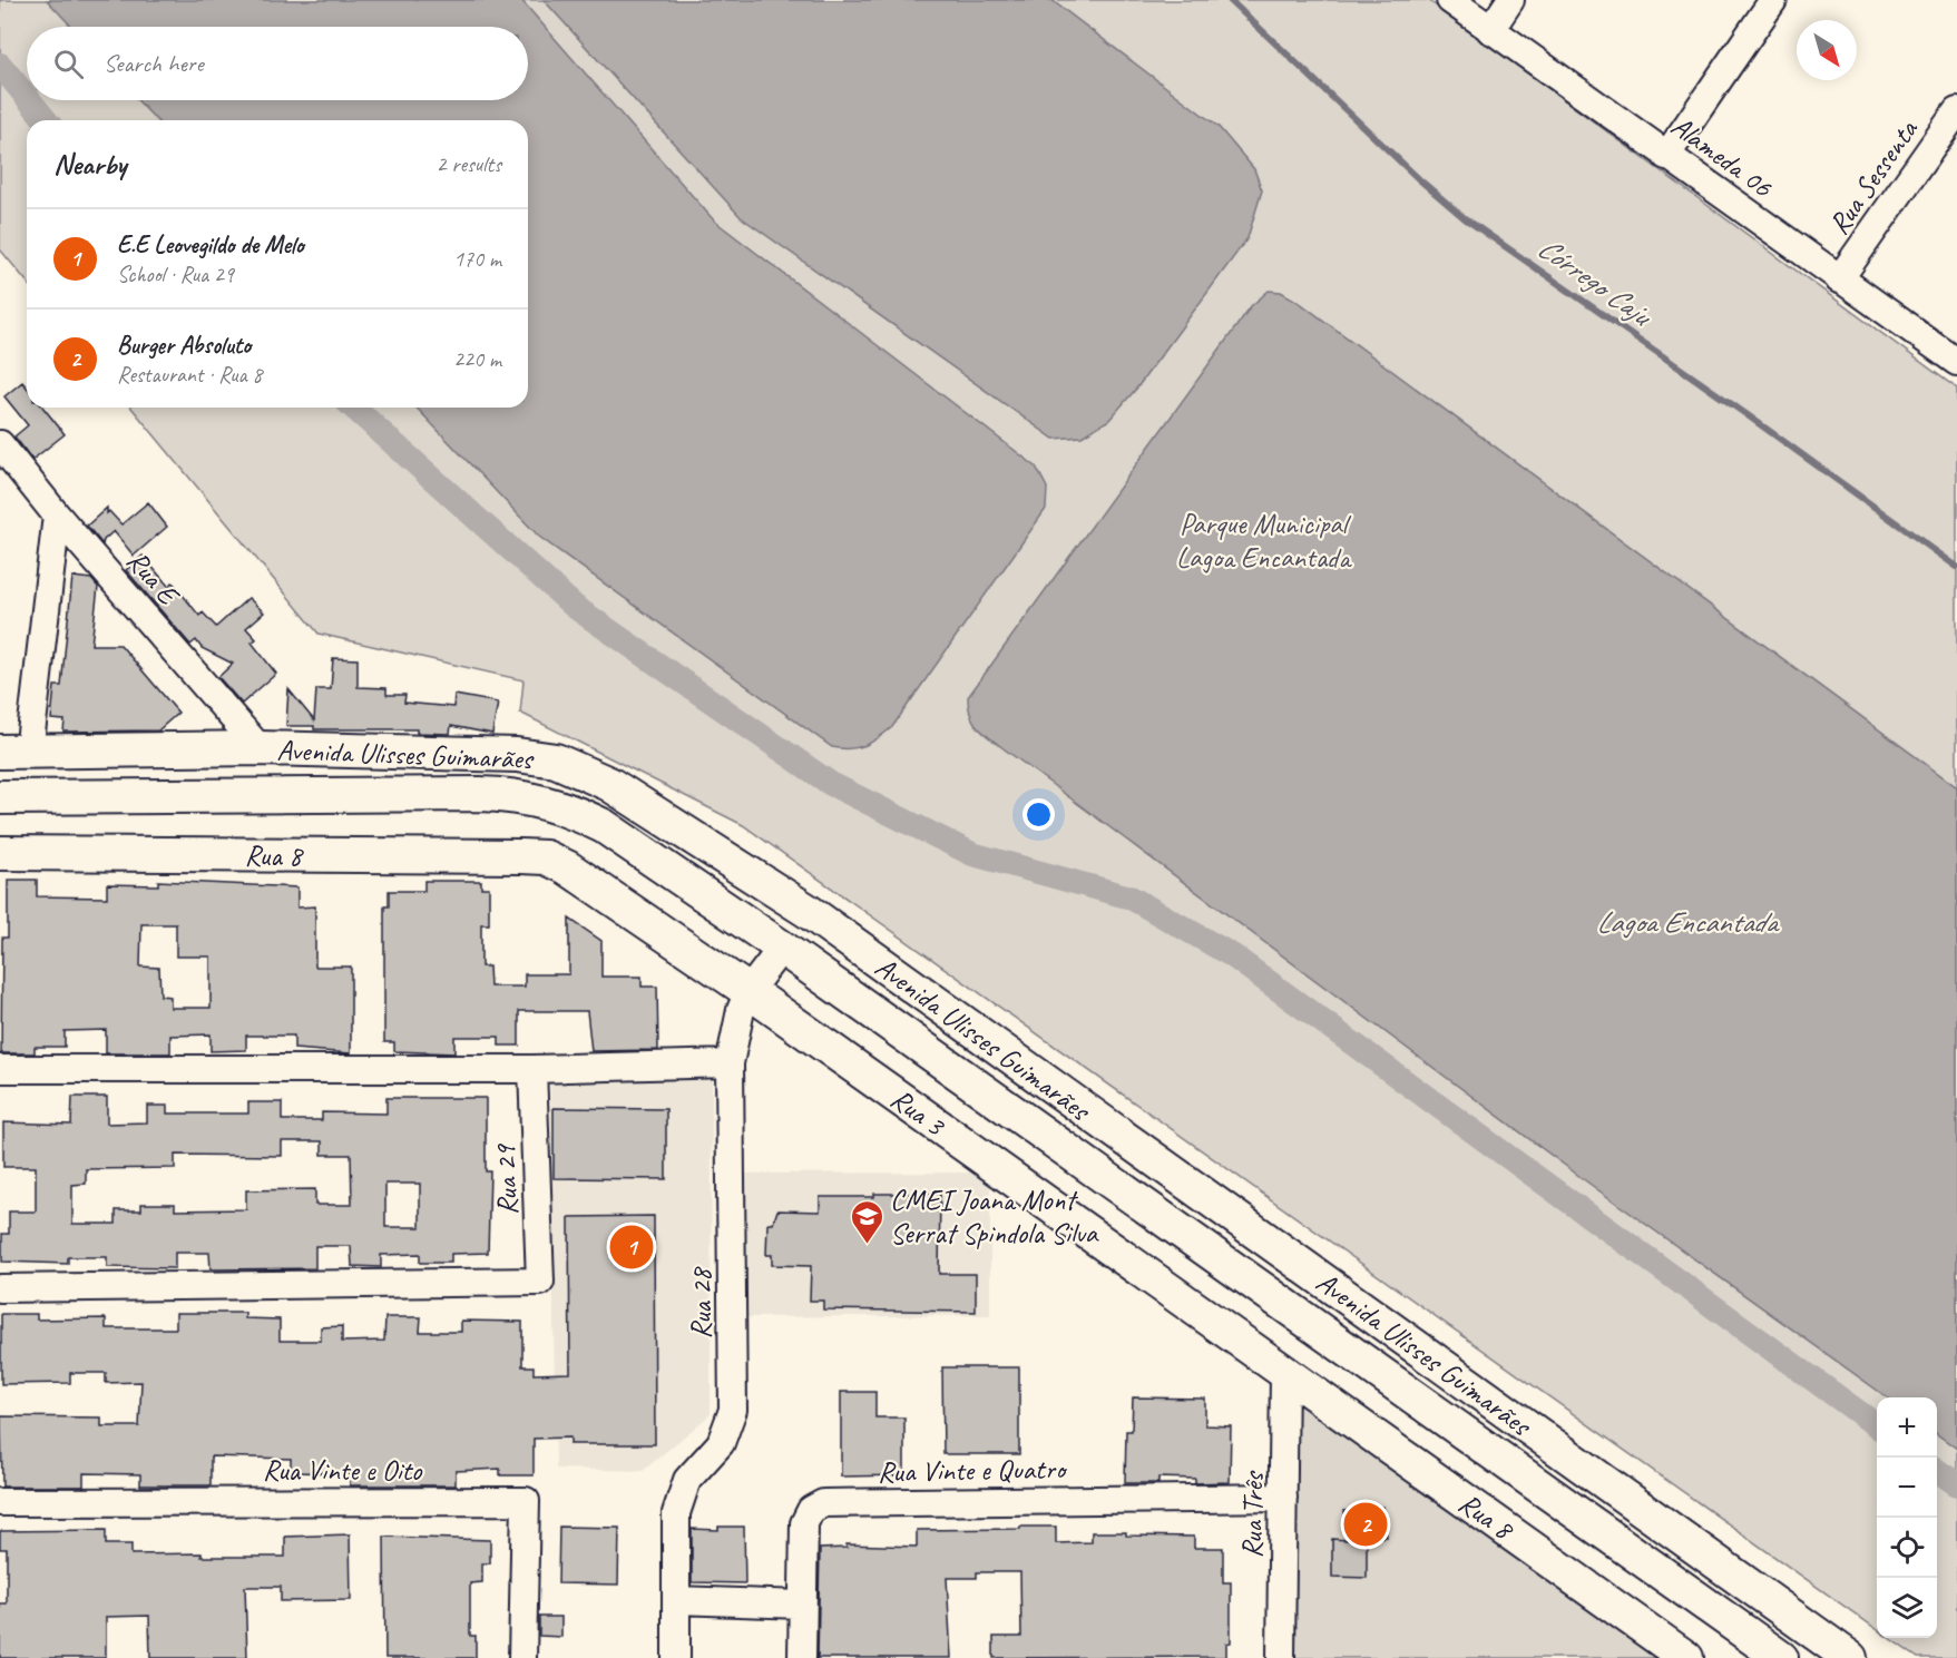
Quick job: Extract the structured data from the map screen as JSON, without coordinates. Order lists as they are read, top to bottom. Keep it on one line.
{"streets":{"main road":["Avenida Ulisses Guimarães","Rua 8","Rua 3"],"street":["Alameda 06","Rua Sessenta","Rua E","Rua 29","Rua 28","Rua Vinte e Oito","Rua Vinte e Quatro","Rua Três"]},"crossings":[["Alameda 06","Rua Sessenta"],["Rua E","Avenida Ulisses Guimarães"],["Avenida Ulisses Guimarães","Rua 28"],["Rua 8","Rua 3"],["Rua 8","Rua Três"],["Rua 3","Rua 28"],["Rua 3","Rua Três"],["Rua Vinte e Quatro","Rua Três"]],"water":["Córrego Caju","Lagoa Encantada"],"parks":["Parque Municipal Lagoa Encantada"],"places":{"school or university":["CMEI Joana Mont Serrat Spindola Silva"]},"north":"bottom right","page":{"search":"Search here","heading":["Nearby","2 results"],"list":[{"mark":"1","name":"E.E Leovegildo de Melo","note":"School · Rua 29","value":"170 m"},{"mark":"2","name":"Burger Absoluto","note":"Restaurant · Rua 8","value":"220 m"}],"pins":["1","2"],"map_buttons":["+","−"]}}
